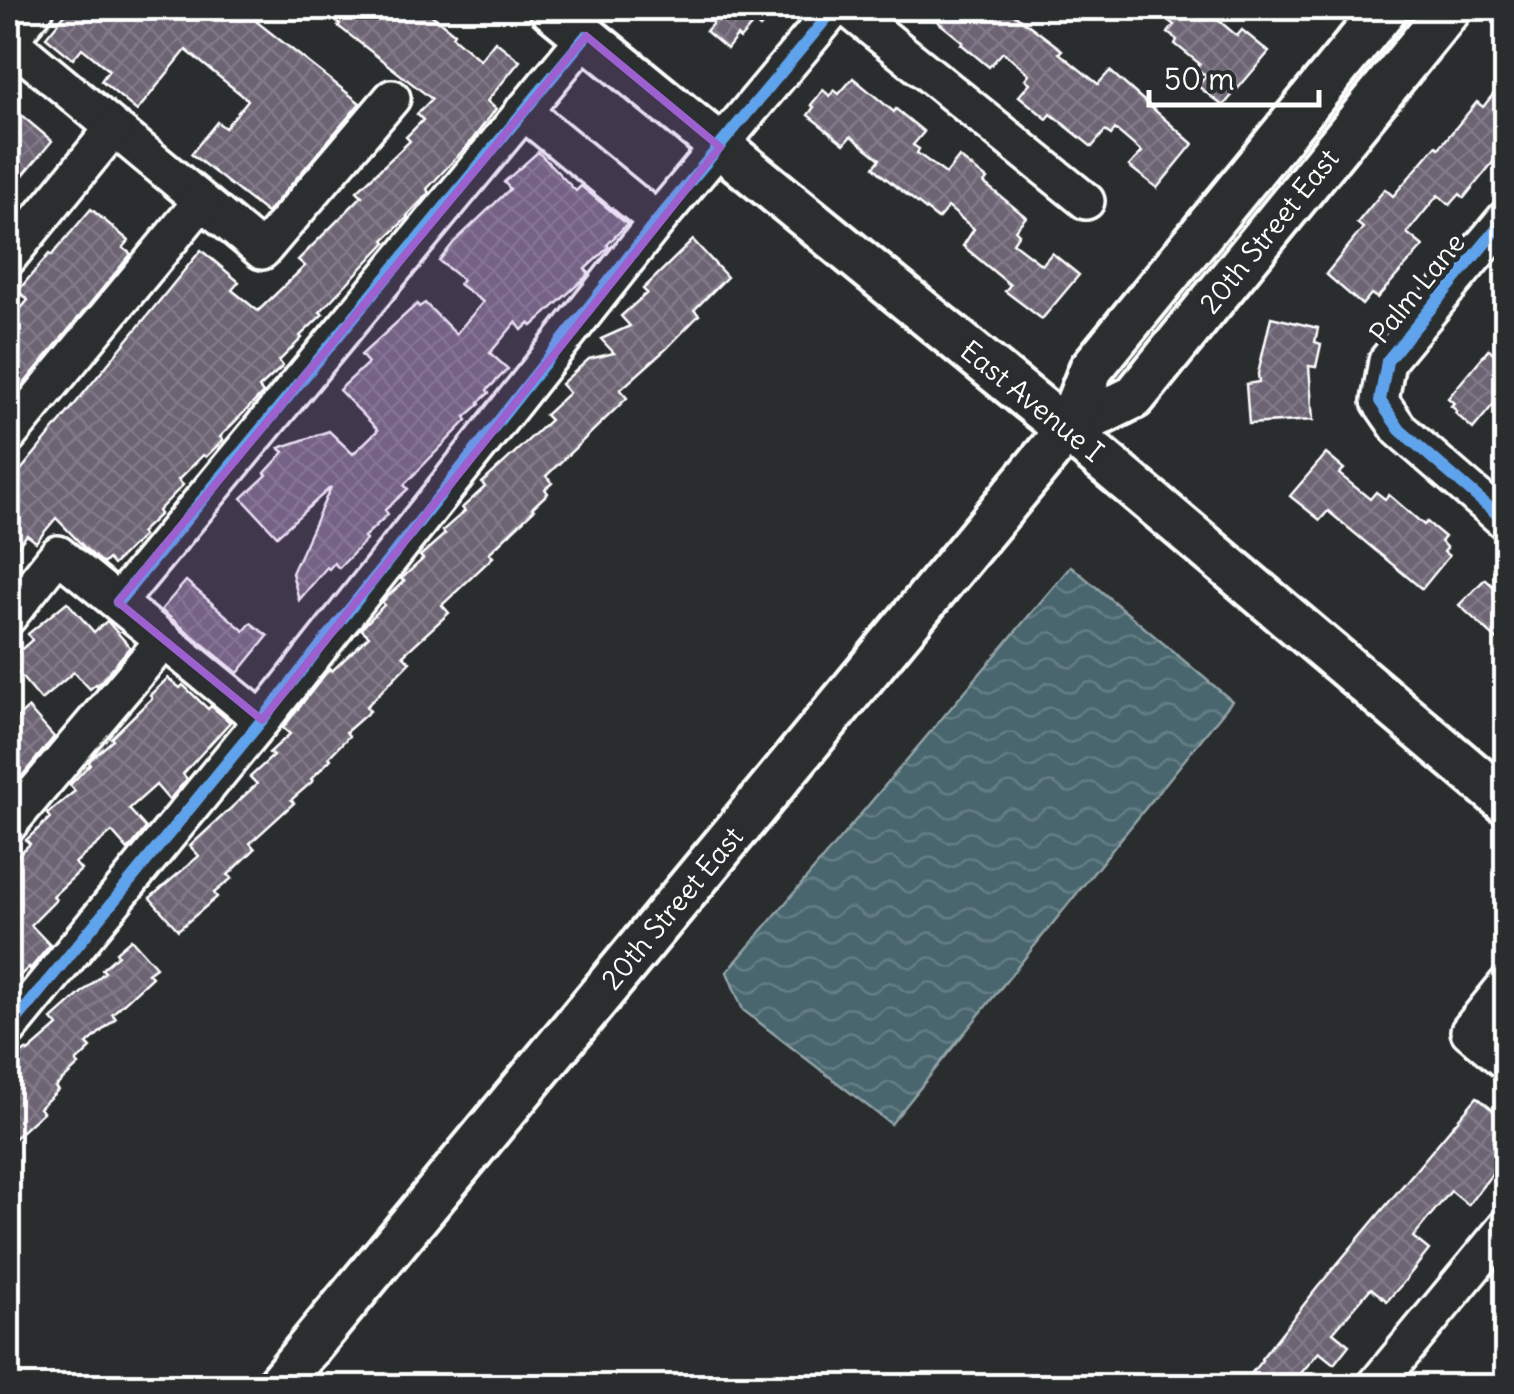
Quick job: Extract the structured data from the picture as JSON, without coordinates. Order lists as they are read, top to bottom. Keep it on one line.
{"streets":{"main road":["20th Street East","East Avenue I"],"street":["Palm Lane"]},"crossings":[["20th Street East","East Avenue I"]],"scale_bar":"50 m"}
